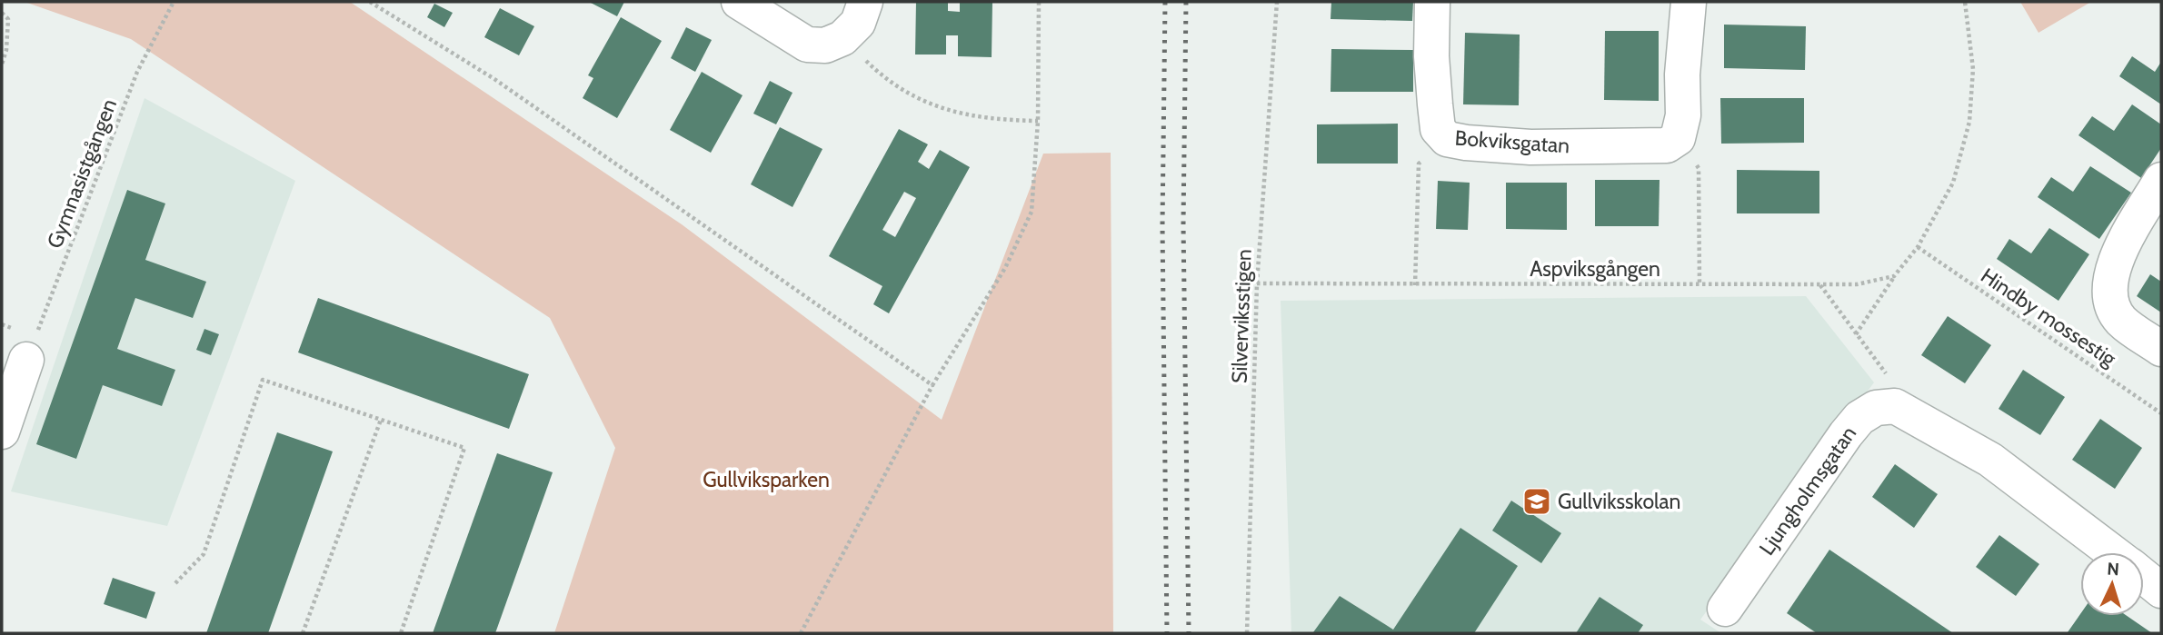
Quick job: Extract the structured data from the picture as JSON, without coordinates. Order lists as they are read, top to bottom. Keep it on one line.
{"streets":{"street":["Bokviksgatan","Ljungholmsgatan"],"path":["Gymnasistgången","Aspviksgången","Silverviksstigen","Hindby mossestig"]},"crossings":[["Aspviksgången","Silverviksstigen"]],"parks":["Gullviksparken"],"places":{"school or university":["Gullviksskolan"]},"north":"top"}
